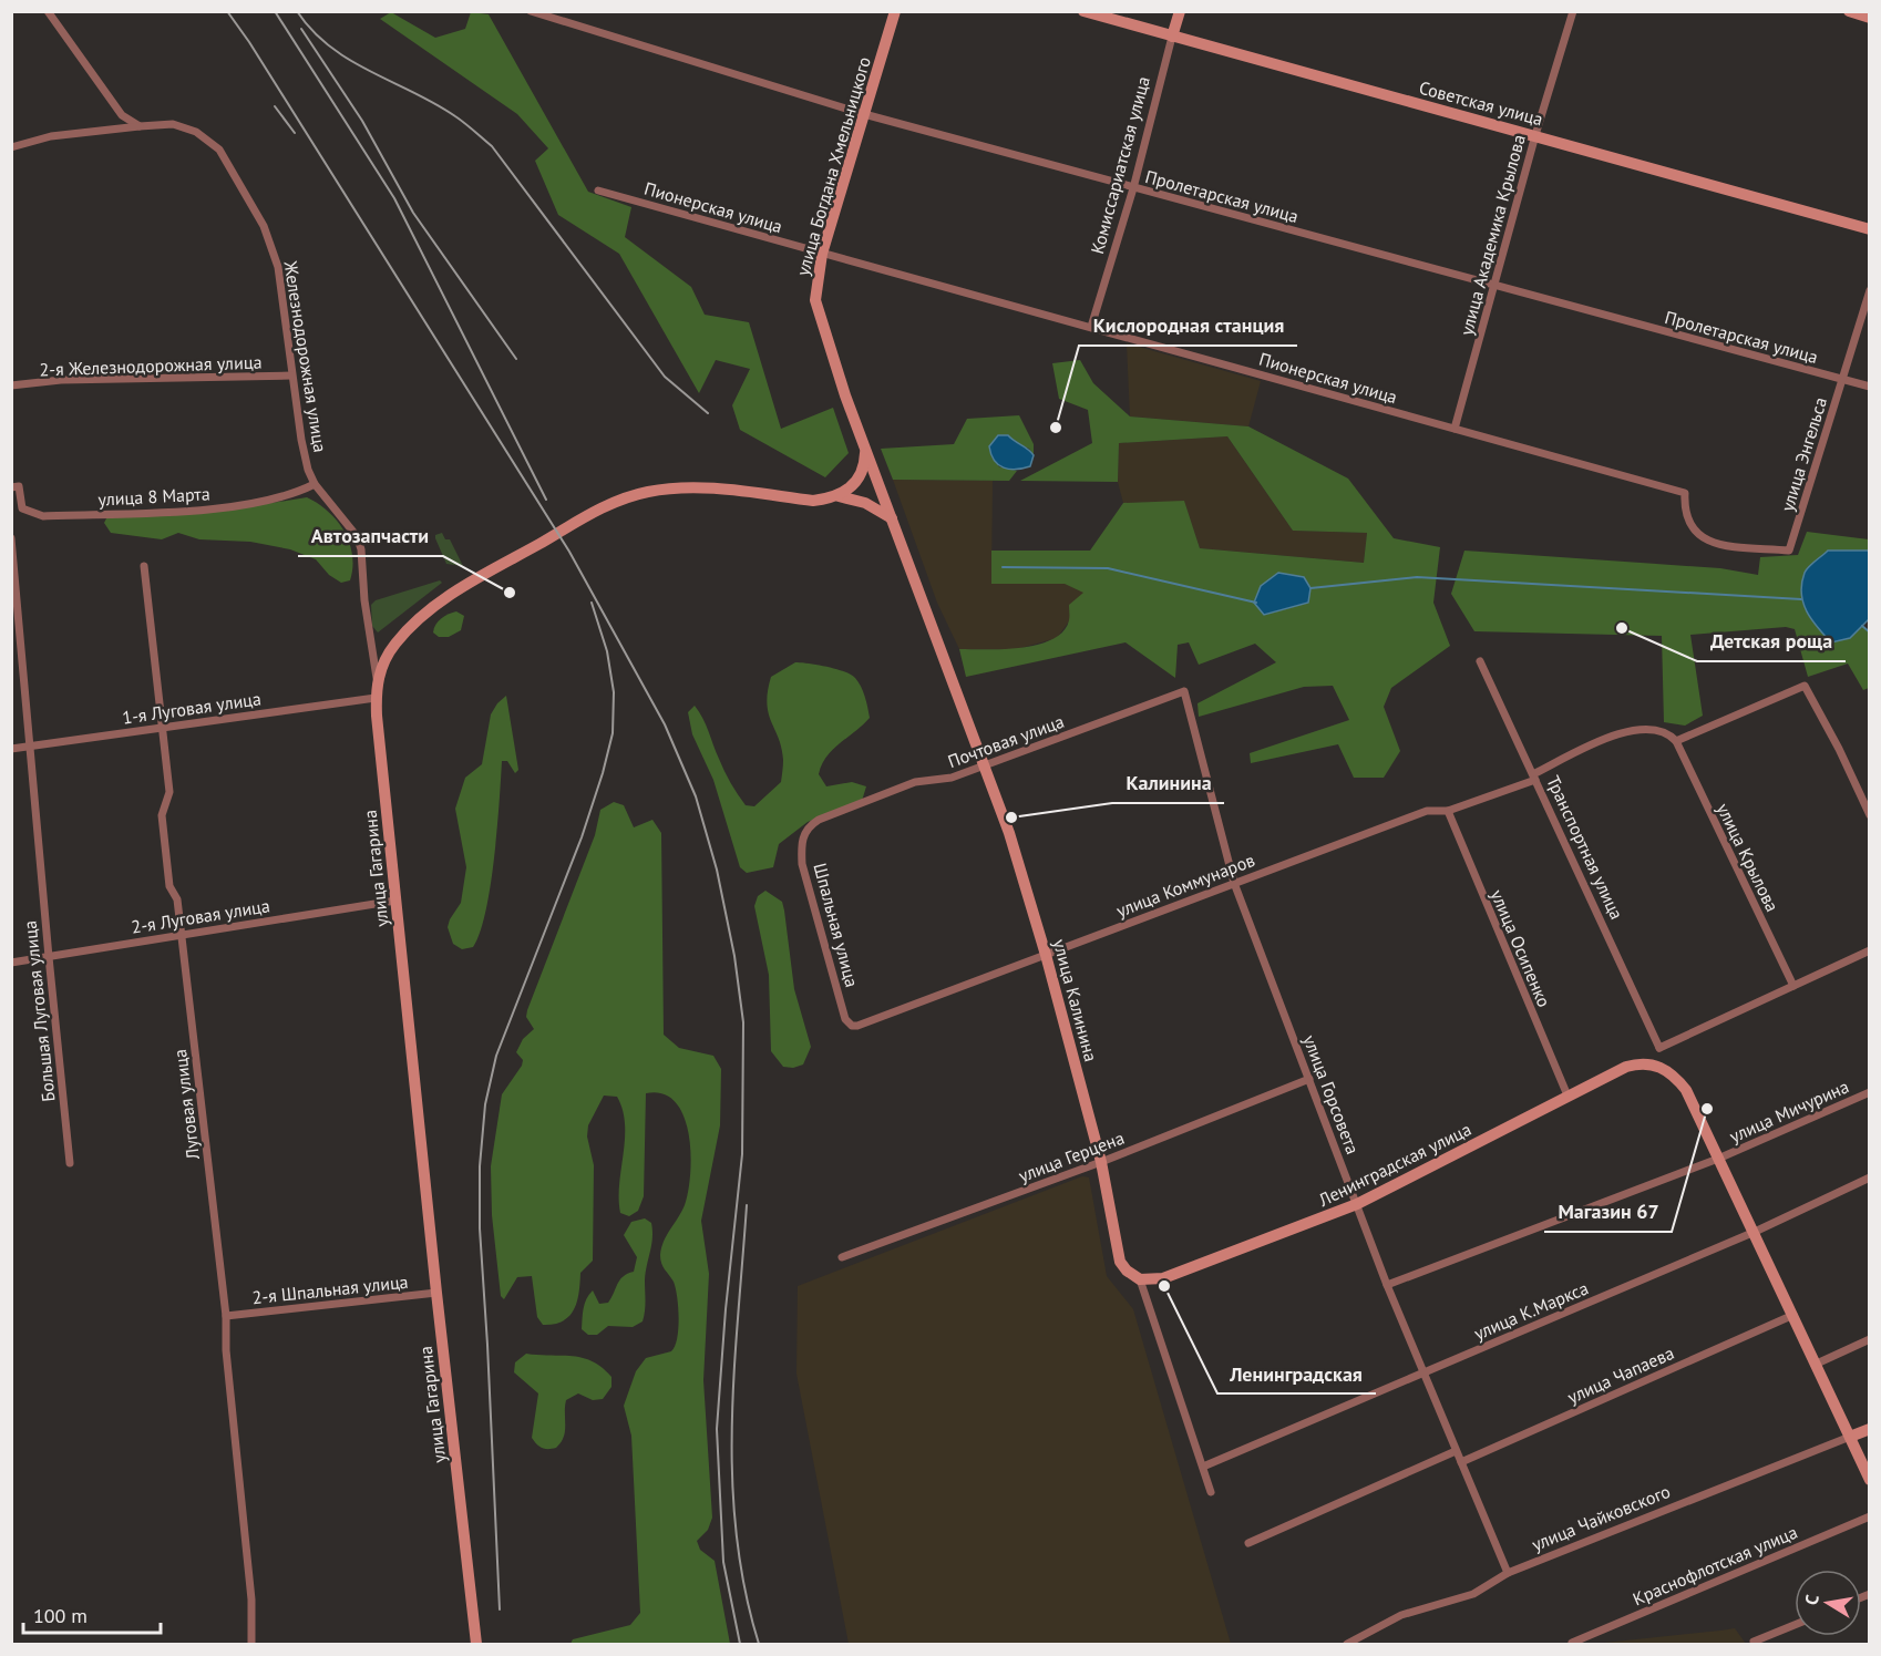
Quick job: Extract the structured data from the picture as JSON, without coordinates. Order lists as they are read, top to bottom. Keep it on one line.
{"streets":{"street":["Советская улица","Комиссариатская улица","улица Богдана Хмельницкого","Пролетарская улица","Пионерская улица","улица Академика Крылова","Железнодорожная улица","2-я Железнодорожная улица","улица Энгельса","улица 8 Марта","1-я Луговая улица","Почтовая улица","Транспортная улица","улица Крылова","улица Гагарина","улица Коммунаров","2-я Луговая улица","Шпальная улица","улица Осипенко","улица Калинина","Большая Луговая улица","улица Горсовета","Луговая улица","улица Мичурина","улица Герцена","Ленинградская улица","2-я Шпальная улица","улица К.Маркса","улица Чапаева","улица Чайковского","Краснофлотская улица"]},"crossings":[["Советская улица","Комиссариатская улица"],["Советская улица","улица Академика Крылова"],["Комиссариатская улица","Пролетарская улица"],["Комиссариатская улица","Пионерская улица"],["улица Богдана Хмельницкого","Пролетарская улица"],["улица Богдана Хмельницкого","Пионерская улица"],["улица Богдана Хмельницкого","улица Калинина"],["Пролетарская улица","улица Академика Крылова"],["Пролетарская улица","улица Энгельса"],["Пионерская улица","улица Академика Крылова"],["Пионерская улица","улица Энгельса"],["Железнодорожная улица","2-я Железнодорожная улица"],["Железнодорожная улица","улица 8 Марта"],["Железнодорожная улица","улица Гагарина"],["1-я Луговая улица","улица Гагарина"],["1-я Луговая улица","Большая Луговая улица"],["1-я Луговая улица","Луговая улица"],["Почтовая улица","Шпальная улица"],["Почтовая улица","улица Калинина"],["Почтовая улица","улица Горсовета"],["Транспортная улица","улица Коммунаров"],["улица Крылова","улица Коммунаров"],["улица Гагарина","2-я Луговая улица"],["улица Гагарина","2-я Шпальная улица"],["улица Коммунаров","Шпальная улица"],["улица Коммунаров","улица Осипенко"],["улица Коммунаров","улица Калинина"],["улица Коммунаров","улица Горсовета"],["2-я Луговая улица","Большая Луговая улица"],["2-я Луговая улица","Луговая улица"],["улица Осипенко","Ленинградская улица"],["улица Калинина","улица Герцена"],["улица Калинина","Ленинградская улица"],["улица Калинина","улица К.Маркса"],["улица Горсовета","улица Мичурина"],["улица Горсовета","улица Герцена"],["улица Горсовета","Ленинградская улица"],["улица Горсовета","улица К.Маркса"],["улица Горсовета","улица Чапаева"],["улица Горсовета","улица Чайковского"],["Луговая улица","2-я Шпальная улица"]],"places":["Кислородная станция","Автозапчасти","Детская роща","Калинина","Магазин 67","Ленинградская"],"scale_bar":"100 m","north":"left"}
